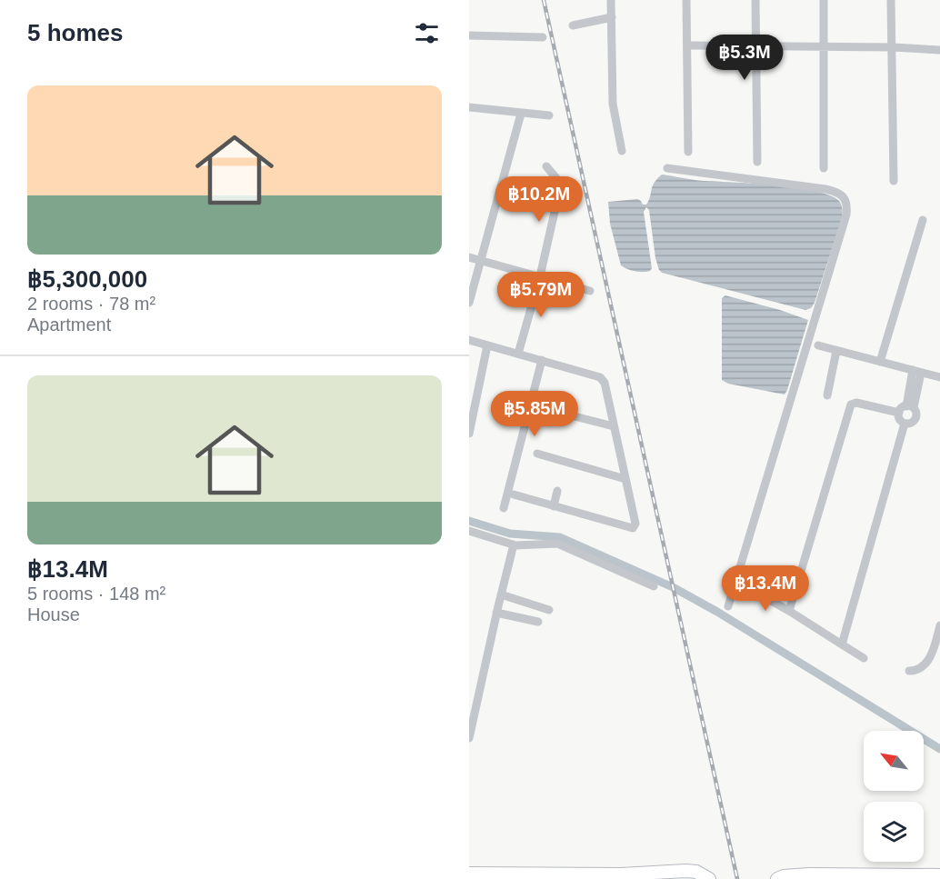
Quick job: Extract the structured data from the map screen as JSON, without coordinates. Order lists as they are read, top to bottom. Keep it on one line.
{"north":"top left","page":{"heading":"5 homes","price":["฿5.3M","฿10.2M","฿5.79M","฿5.85M","฿13.4M"],"list":[{"name":"฿5,300,000","note":"2 rooms · 78 m² · Apartment"},{"name":"฿13.4M","note":"5 rooms · 148 m² · House"}]}}
